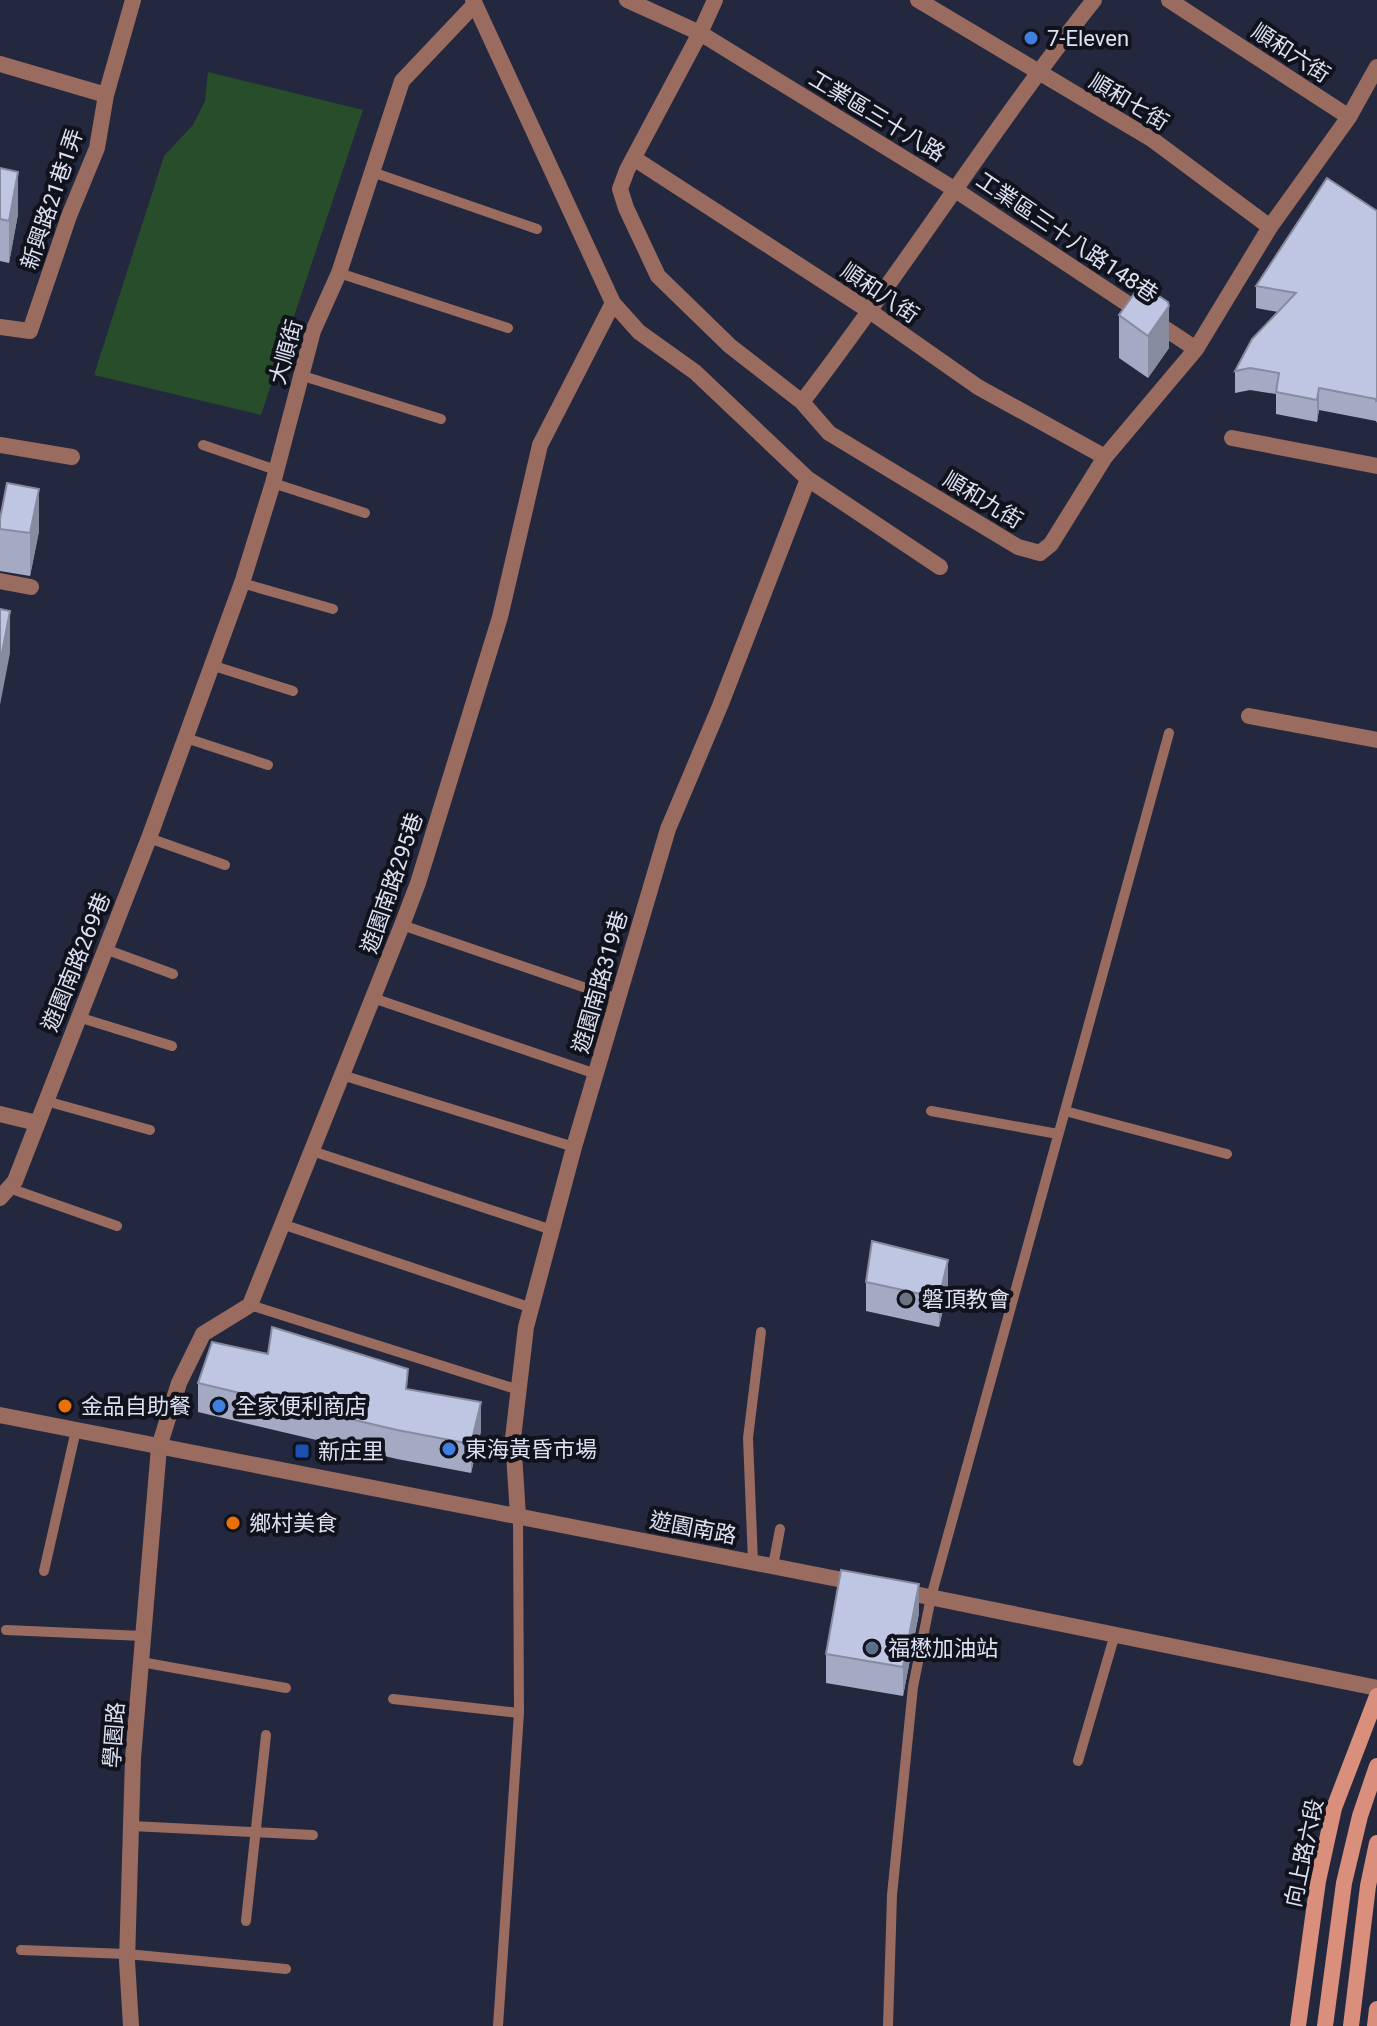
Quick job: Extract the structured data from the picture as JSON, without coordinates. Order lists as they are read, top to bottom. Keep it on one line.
{"streets":{"main road":["向上路六段"],"street":["順和六街","順和七街","工業區三十八路","新興路21巷1弄","工業區三十八路148巷","順和八街","大順街","順和九街","遊園南路295巷","遊園南路269巷","遊園南路319巷","遊園南路","學園路"]},"crossings":[["順和六街","順和九街"],["順和七街","工業區三十八路"],["順和七街","順和九街"],["工業區三十八路","工業區三十八路148巷"],["工業區三十八路","順和九街"],["工業區三十八路148巷","順和九街"],["順和八街","順和九街"],["大順街","遊園南路269巷"],["遊園南路319巷","遊園南路"],["遊園南路","學園路"]],"places":{"other":["7-Eleven","磐頂教會","金品自助餐","全家便利商店","東海黃昏市場","鄉村美食","福懋加油站"],"transit":["新庄里"]}}
